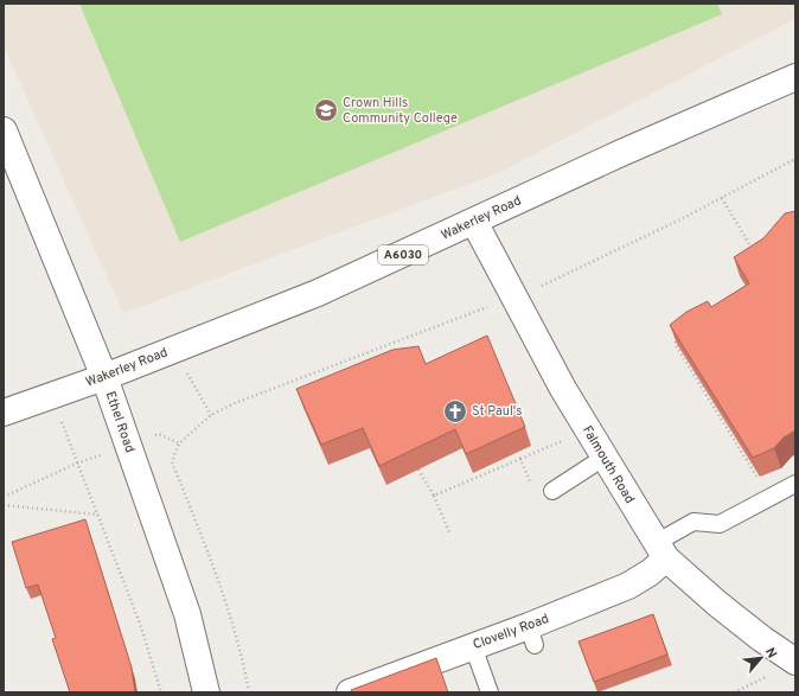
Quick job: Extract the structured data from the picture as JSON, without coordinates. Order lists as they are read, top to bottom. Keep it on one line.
{"streets":{"main road":["Wakerley Road","A6030","Ethel Road","Falmouth Road","Clovelly Road"]},"crossings":[["Wakerley Road","Ethel Road"],["Wakerley Road","Falmouth Road"],["Falmouth Road","Clovelly Road"]],"places":{"school or university":["Crown Hills Community College"],"church":["St Paul's"]},"north":"top right"}
